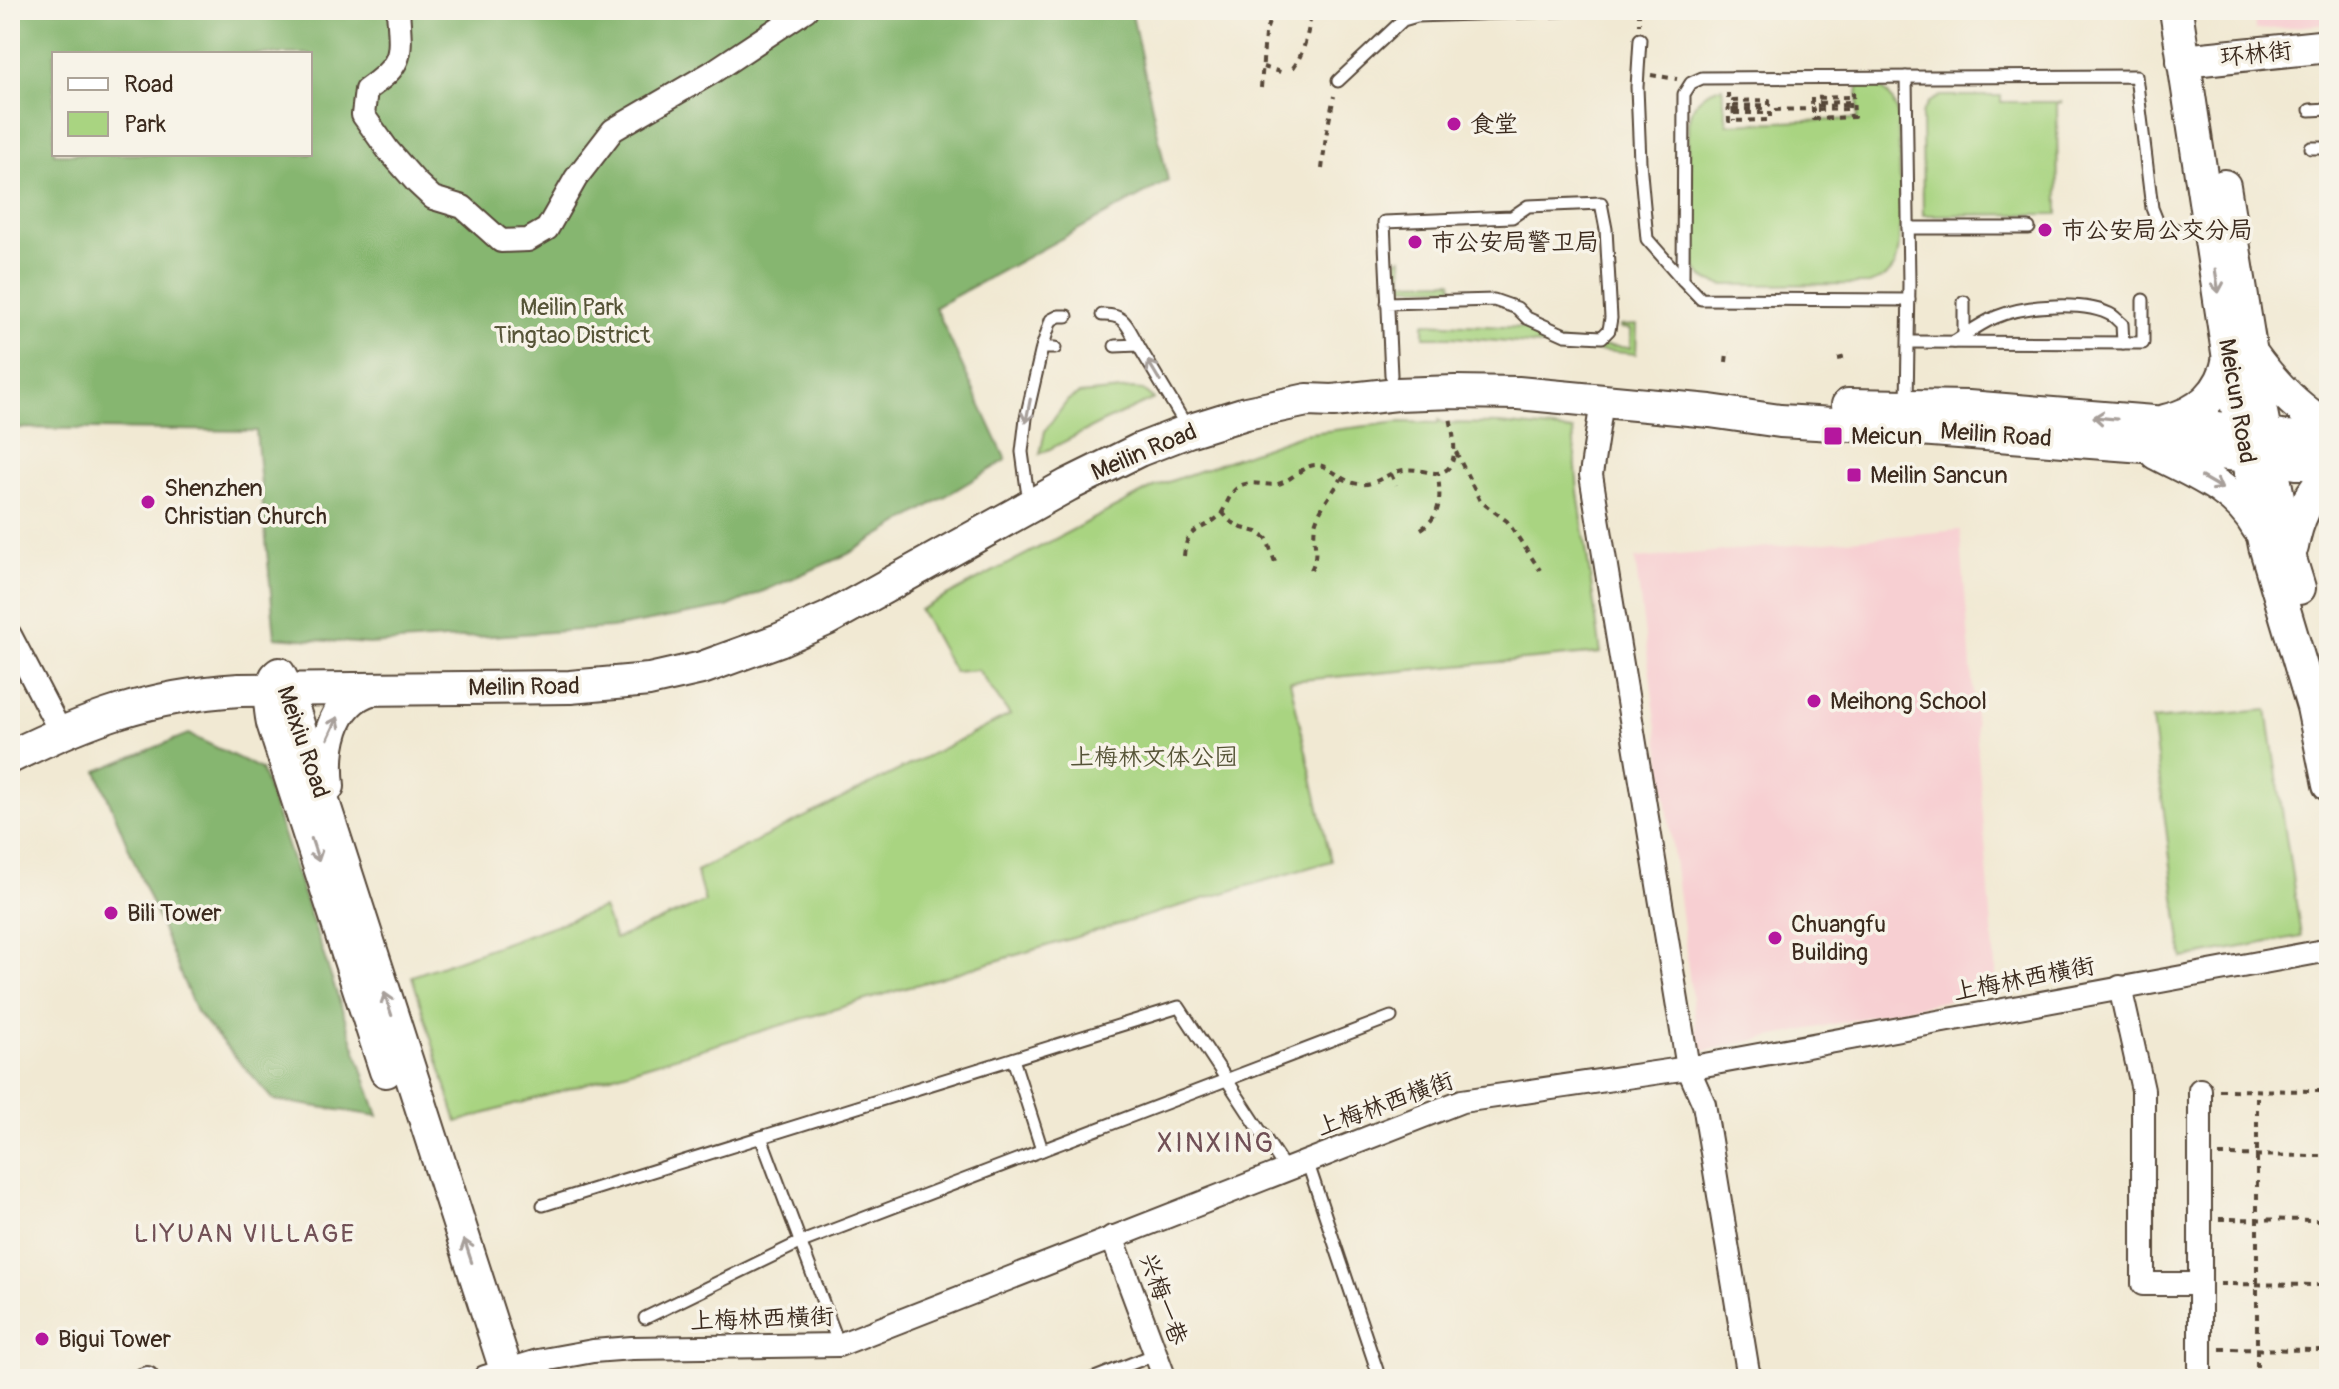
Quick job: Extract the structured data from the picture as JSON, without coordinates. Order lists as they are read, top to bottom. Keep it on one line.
{"streets":{"main road":["环林街","Meicun Road","Meilin Road","Meixiu Road"],"street":["上梅林西横街","兴梅一巷"]},"crossings":[["环林街","Meicun Road"],["Meicun Road","Meilin Road"],["Meilin Road","Meixiu Road"],["Meixiu Road","上梅林西横街"],["上梅林西横街","兴梅一巷"]],"districts":["XINXING","LIYUAN VILLAGE"],"parks":["Meilin Park Tingtao District","上梅林文体公园"],"places":{"other":["食堂","市公安局公交分局","市公安局警卫局","Shenzhen Christian Church","Meihong School","Bili Tower","Chuangfu Building","Bigui Tower"],"transit":["Meicun","Meilin Sancun"]},"legend":["Road","Park"]}
